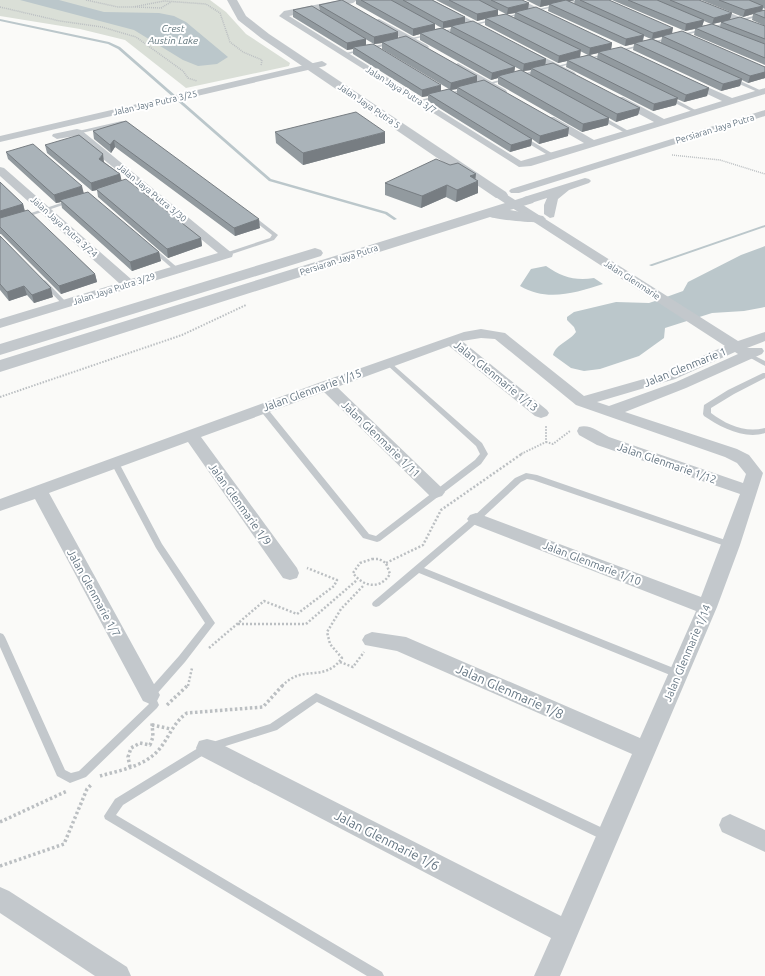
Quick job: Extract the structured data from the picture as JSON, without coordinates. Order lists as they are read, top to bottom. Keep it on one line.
{"streets":{"street":["Jalan Jaya Putra 3/7","Jalan Jaya Putra 3/25","Jalan Jaya Putra 5","Persiaran Jaya Putra","Jalan Jaya Putra 3/30","Jalan Jaya Putra 3/24","Jalan Glenmarie","Jalan Jaya Putra 3/29","Jalan Glenmarie 1","Jalan Glenmarie 1/13","Jalan Glenmarie 1/15","Jalan Glenmarie 1/11","Jalan Glenmarie 1/12","Jalan Glenmarie 1/9","Jalan Glenmarie 1/10","Jalan Glenmarie 1/7","Jalan Glenmarie 1/14","Jalan Glenmarie 1/8","Jalan Glenmarie 1/6"]},"crossings":[["Jalan Jaya Putra 3/25","Jalan Jaya Putra 5"],["Jalan Jaya Putra 5","Persiaran Jaya Putra"],["Jalan Jaya Putra 5","Jalan Glenmarie"],["Persiaran Jaya Putra","Jalan Glenmarie"],["Jalan Jaya Putra 3/30","Jalan Jaya Putra 3/29"],["Jalan Jaya Putra 3/24","Jalan Jaya Putra 3/29"],["Jalan Glenmarie","Jalan Glenmarie 1"],["Jalan Glenmarie 1","Jalan Glenmarie 1/15"],["Jalan Glenmarie 1","Jalan Glenmarie 1/14"],["Jalan Glenmarie 1/13","Jalan Glenmarie 1/15"],["Jalan Glenmarie 1/15","Jalan Glenmarie 1/11"],["Jalan Glenmarie 1/15","Jalan Glenmarie 1/9"],["Jalan Glenmarie 1/15","Jalan Glenmarie 1/7"],["Jalan Glenmarie 1/15","Jalan Glenmarie 1/14"],["Jalan Glenmarie 1/12","Jalan Glenmarie 1/14"],["Jalan Glenmarie 1/10","Jalan Glenmarie 1/14"],["Jalan Glenmarie 1/14","Jalan Glenmarie 1/8"],["Jalan Glenmarie 1/14","Jalan Glenmarie 1/6"]],"water":["Crest Austin Lake"]}
